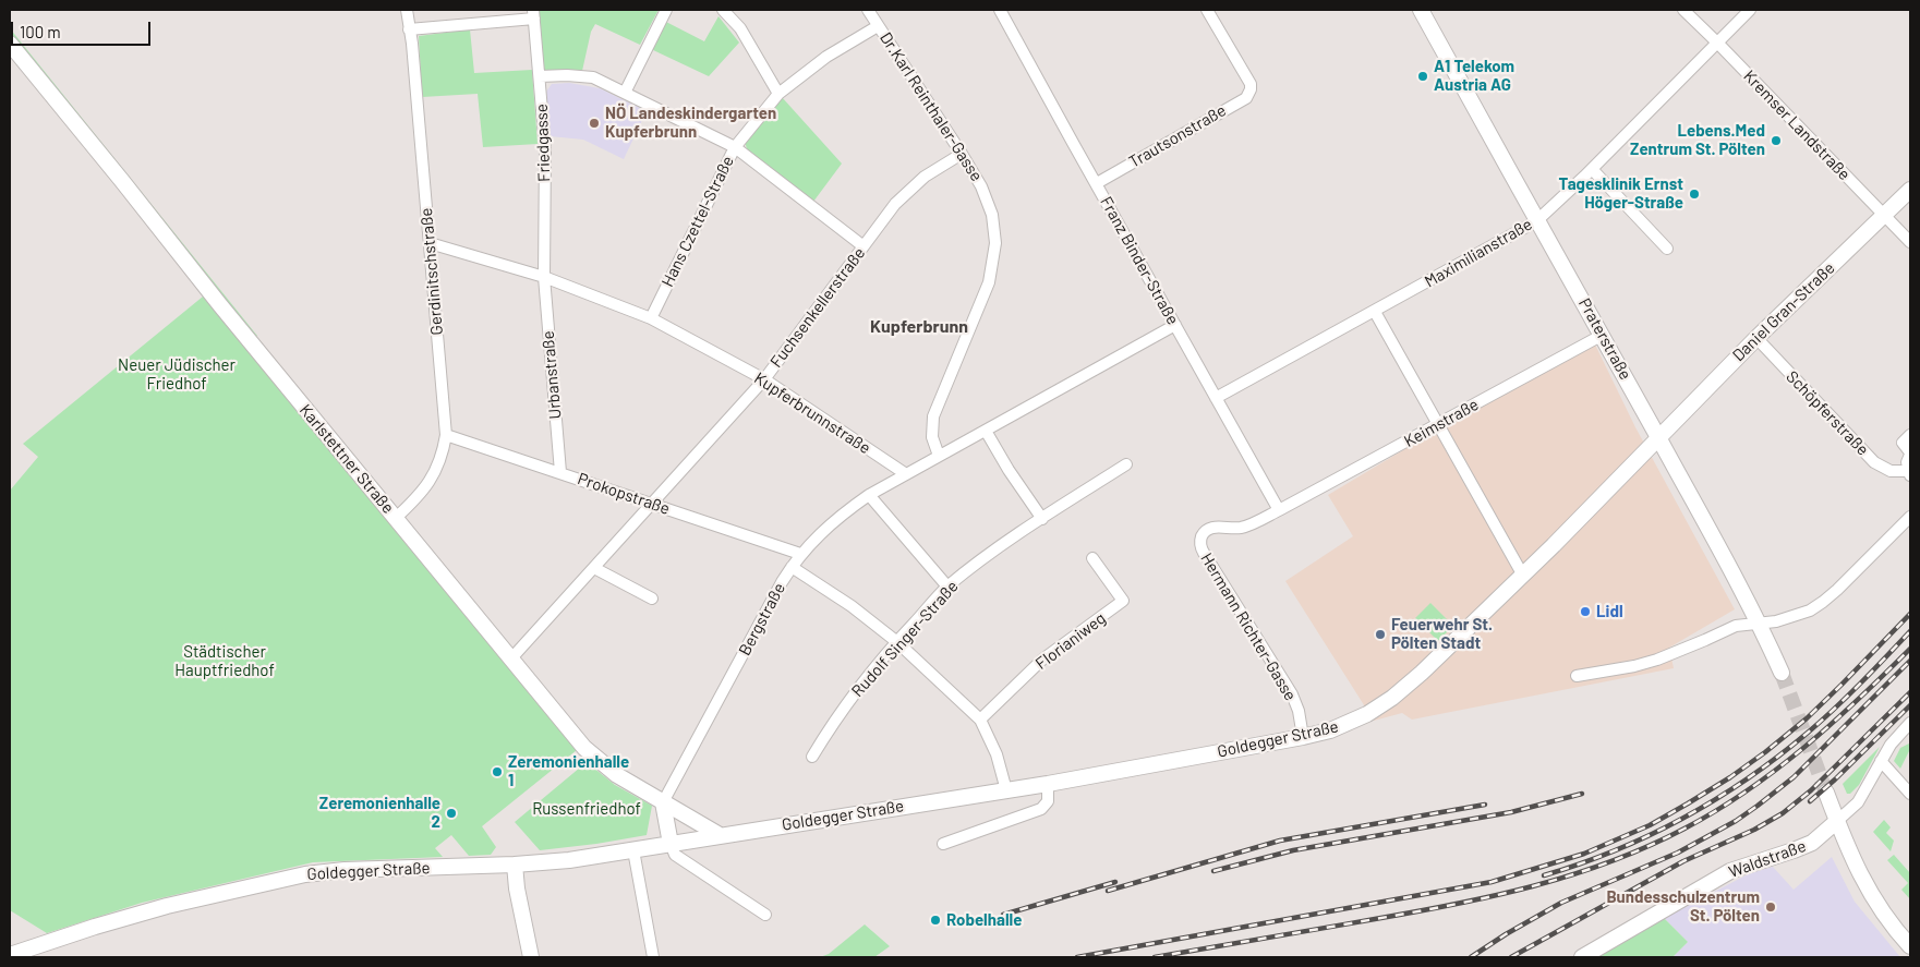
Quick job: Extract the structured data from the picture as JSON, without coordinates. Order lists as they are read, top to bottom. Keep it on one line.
{"streets":{"main road":["Daniel Gran-Straße","Praterstraße","Karlstettner Straße","Goldegger Straße","Waldstraße"],"street":["Dr.Karl Reinthaler-Gasse","Kremser Landstraße","Trautsonstraße","Friedgasse","Hans Czettel-Straße","Maximilianstraße","Franz Binder-Straße","Gerdinitschstraße","Fuchsenkellerstraße","Urbanstraße","Kupferbrunnstraße","Schöpferstraße","Keimstraße","Prokopstraße","Bergstraße","Hermann Richter-Gasse","Rudolf Singer-Straße","Florianiweg"]},"crossings":[["Dr.Karl Reinthaler-Gasse","Hans Czettel-Straße"],["Dr.Karl Reinthaler-Gasse","Fuchsenkellerstraße"],["Kremser Landstraße","Maximilianstraße"],["Kremser Landstraße","Daniel Gran-Straße"],["Trautsonstraße","Franz Binder-Straße"],["Friedgasse","Urbanstraße"],["Friedgasse","Kupferbrunnstraße"],["Hans Czettel-Straße","Kupferbrunnstraße"],["Maximilianstraße","Franz Binder-Straße"],["Maximilianstraße","Praterstraße"],["Franz Binder-Straße","Keimstraße"],["Franz Binder-Straße","Hermann Richter-Gasse"],["Gerdinitschstraße","Kupferbrunnstraße"],["Gerdinitschstraße","Karlstettner Straße"],["Gerdinitschstraße","Prokopstraße"],["Fuchsenkellerstraße","Kupferbrunnstraße"],["Fuchsenkellerstraße","Karlstettner Straße"],["Fuchsenkellerstraße","Prokopstraße"],["Daniel Gran-Straße","Praterstraße"],["Daniel Gran-Straße","Schöpferstraße"],["Daniel Gran-Straße","Goldegger Straße"],["Praterstraße","Keimstraße"],["Praterstraße","Goldegger Straße"],["Urbanstraße","Kupferbrunnstraße"],["Urbanstraße","Prokopstraße"],["Kupferbrunnstraße","Bergstraße"],["Keimstraße","Hermann Richter-Gasse"],["Karlstettner Straße","Bergstraße"],["Karlstettner Straße","Goldegger Straße"],["Prokopstraße","Bergstraße"],["Hermann Richter-Gasse","Goldegger Straße"]],"districts":["Kupferbrunn"],"parks":["Neuer Jüdischer Friedhof","Städtischer Hauptfriedhof","Russenfriedhof"],"places":["A1 Telekom Austria AG","NÖ Landeskindergarten Kupferbrunn","Lebens.Med Zentrum St. Pölten","Tagesklinik Ernst Höger-Straße","Lidl","Feuerwehr St. Pölten Stadt","Zeremonienhalle 1","Zeremonienhalle 2","Bundesschulzentrum St. Pölten","Robelhalle"],"scale_bar":"100 m"}
